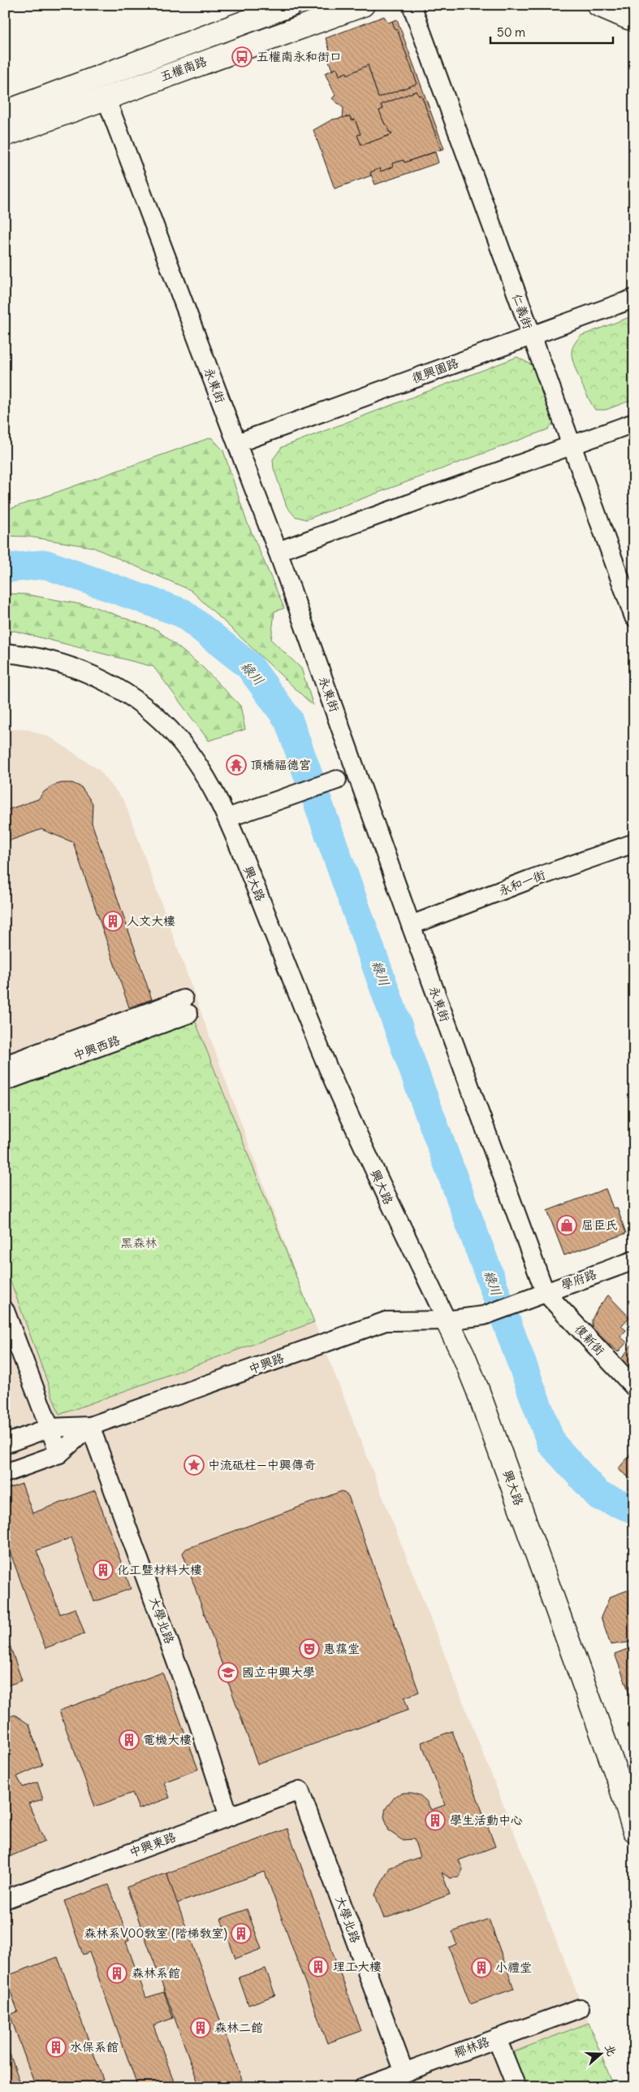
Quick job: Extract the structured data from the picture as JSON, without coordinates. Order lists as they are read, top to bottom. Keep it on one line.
{"streets":{"main road":["五權南路","興大路"],"street":["仁義街","復興園路","永東街","永和一街","中興西路","學府路","復新街","中興路","大學北路","中興東路","椰林路"]},"crossings":[["五權南路","永東街"],["仁義街","復興園路"],["復興園路","永東街"],["永東街","永和一街"],["永東街","學府路"],["永東街","復新街"],["興大路","學府路"],["興大路","中興路"],["學府路","復新街"],["學府路","中興路"],["中興路","大學北路"],["大學北路","中興東路"],["大學北路","椰林路"]],"water":["綠川"],"parks":["黑森林"],"places":{"bus stop":["五權南永和街口"],"temple":["頂橋福德宮"],"building":["人文大樓","化工暨材料大樓","電機大樓","學生活動中心","森林系V00教室 (階梯教室)","理工大樓","小禮堂","森林系館","森林二館","水保系館"],"shop":["屈臣氏"],"place":["中流砥柱—中興傳奇"],"theatre":["惠蓀堂"],"school or university":["國立中興大學"]},"scale_bar":"50 m","north":"right"}
